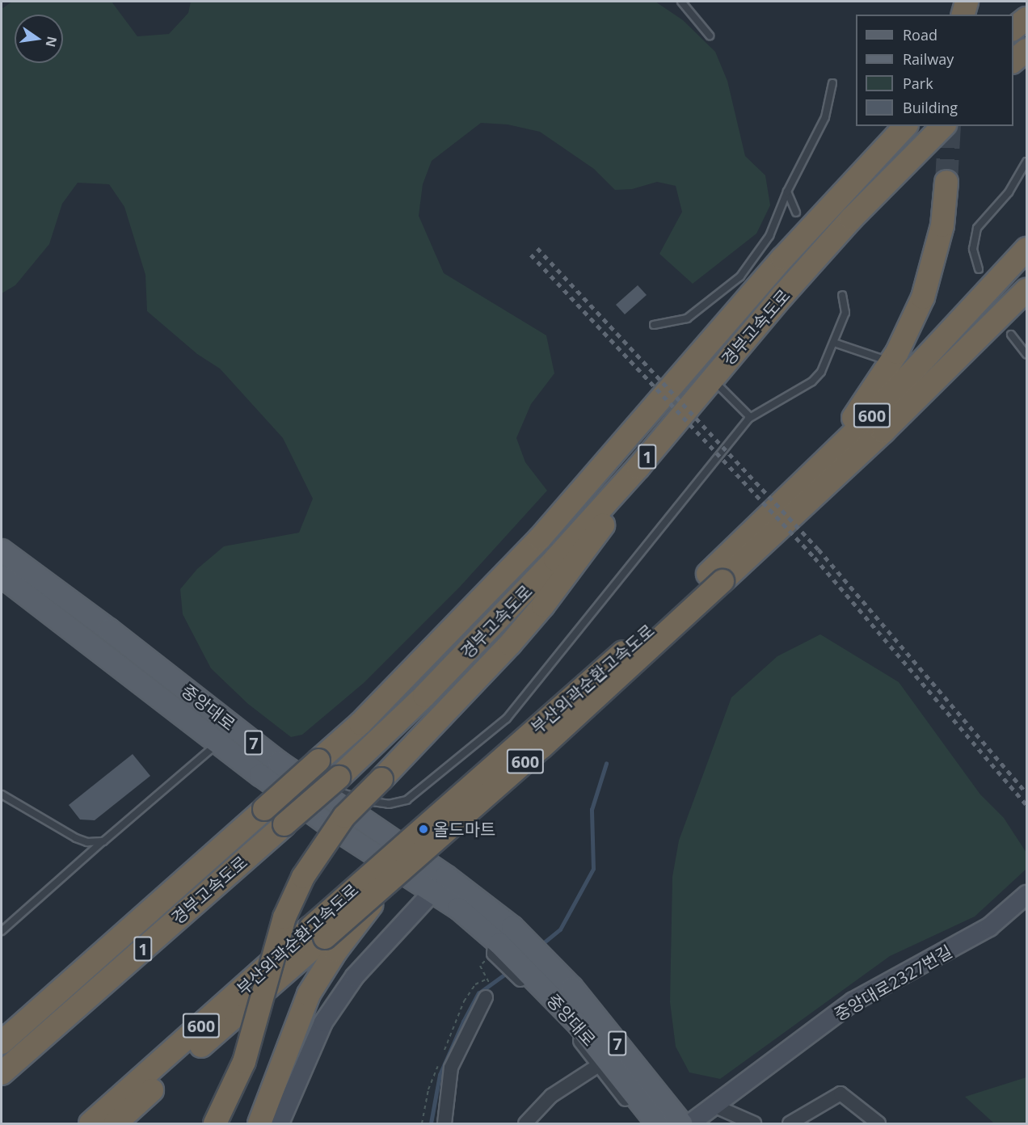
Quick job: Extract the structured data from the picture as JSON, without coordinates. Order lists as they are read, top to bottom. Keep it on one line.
{"streets":{"highway":["경부고속도로","600","1","부산외곽순환고속도로"],"main road":["중앙대로","7"],"street":["중앙대로2327번길"]},"crossings":[["중앙대로","7"]],"places":["올드마트"],"legend":["Road","Railway","Park","Building"],"north":"right"}
